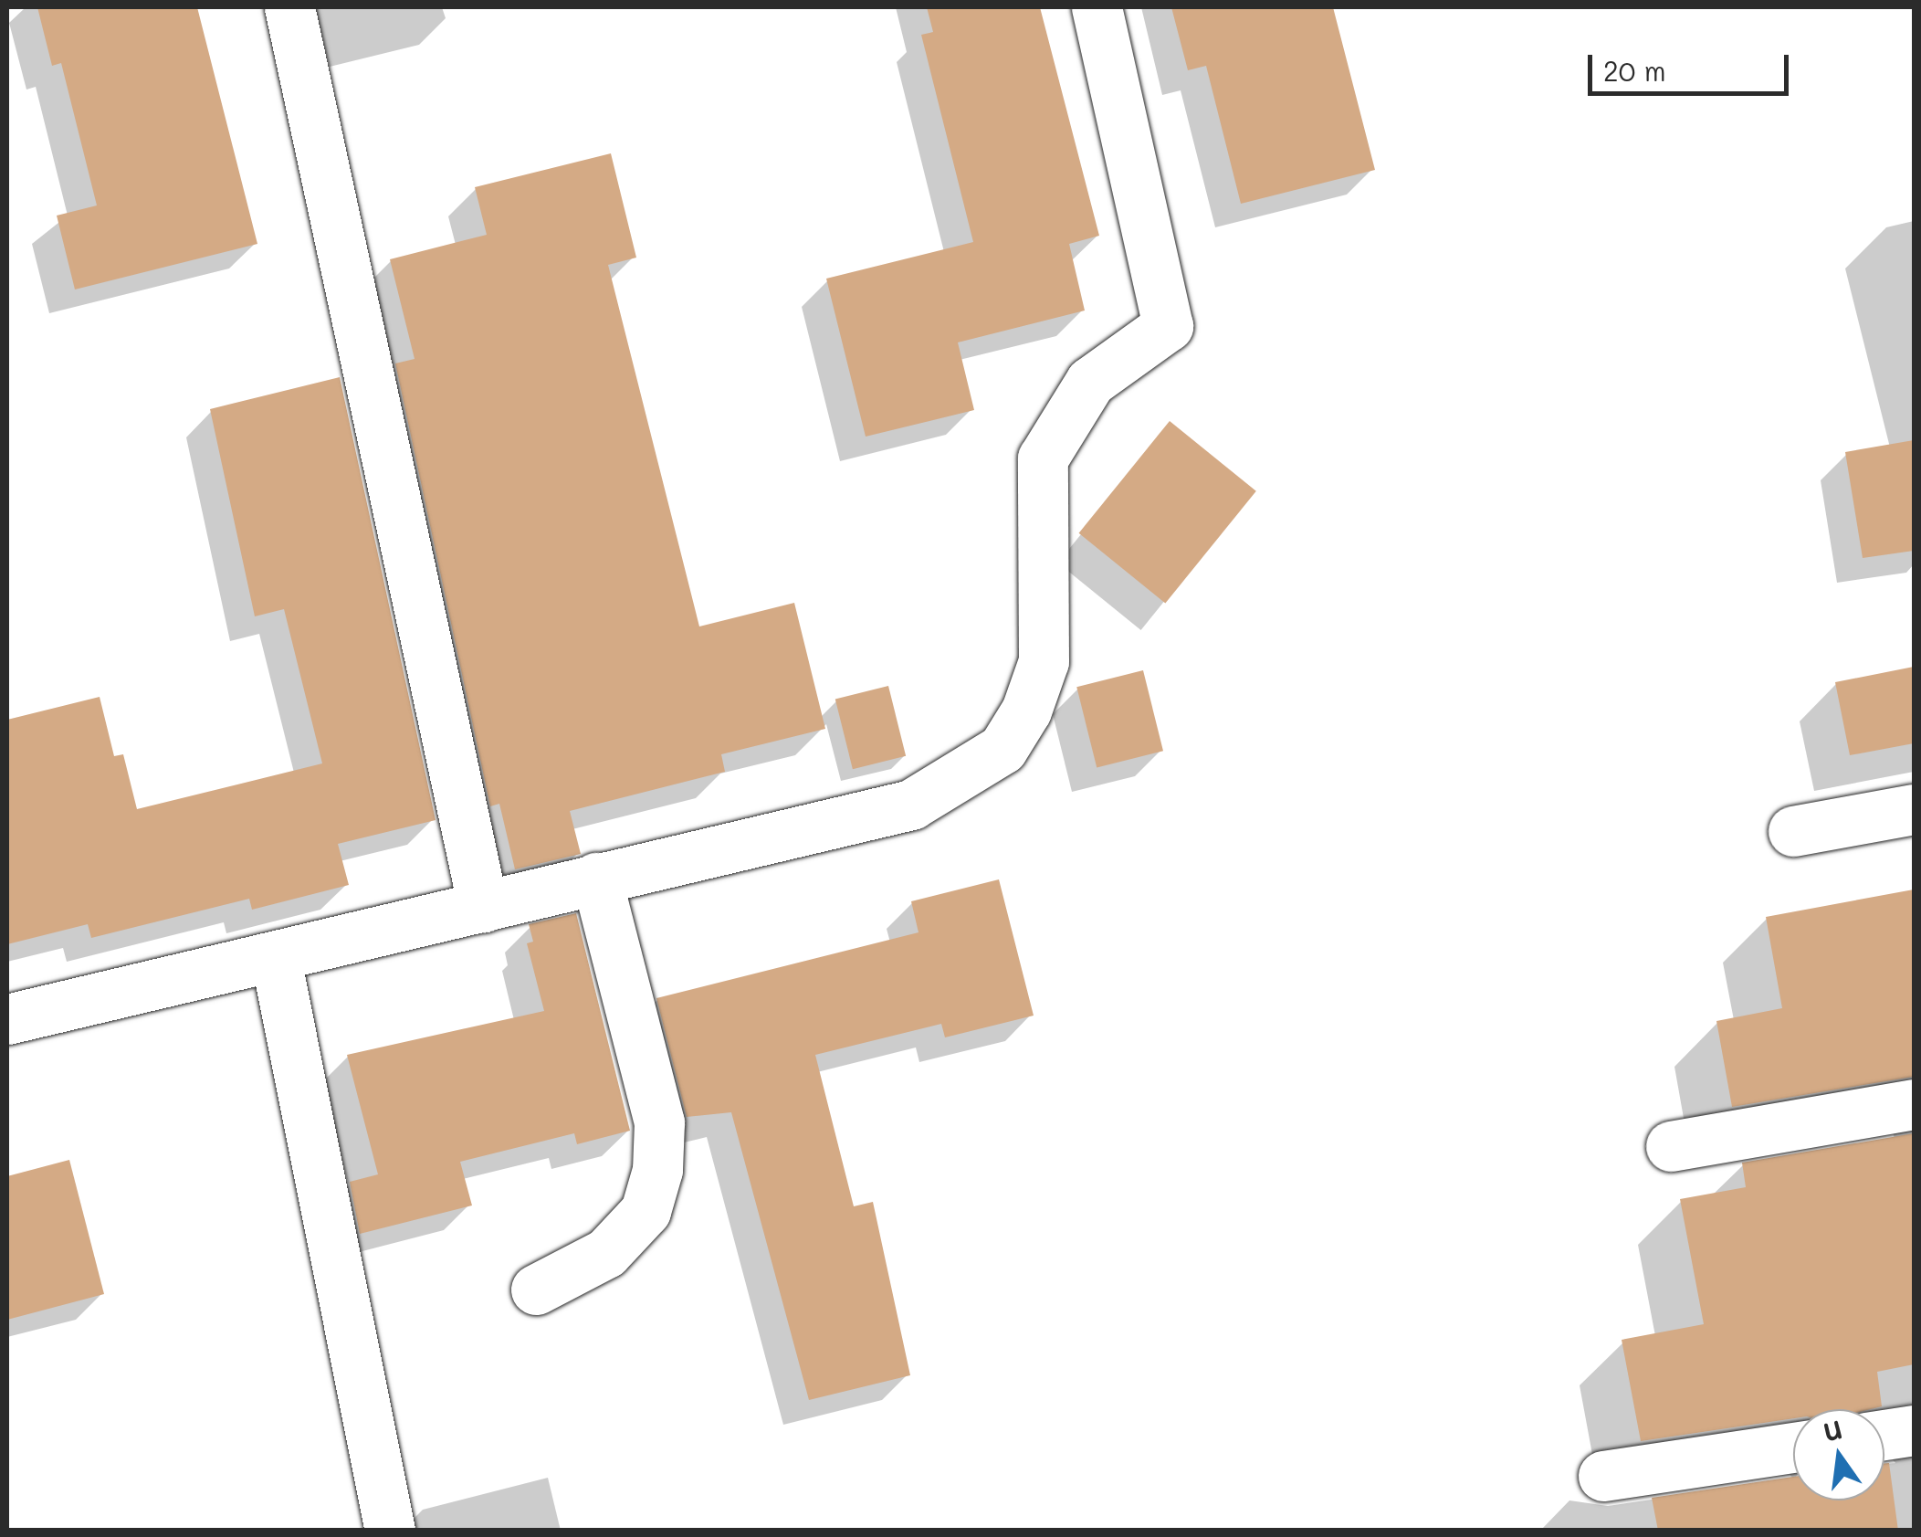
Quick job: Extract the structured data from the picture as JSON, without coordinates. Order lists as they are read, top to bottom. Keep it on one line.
{"scale_bar":"20 m","north":"top"}
